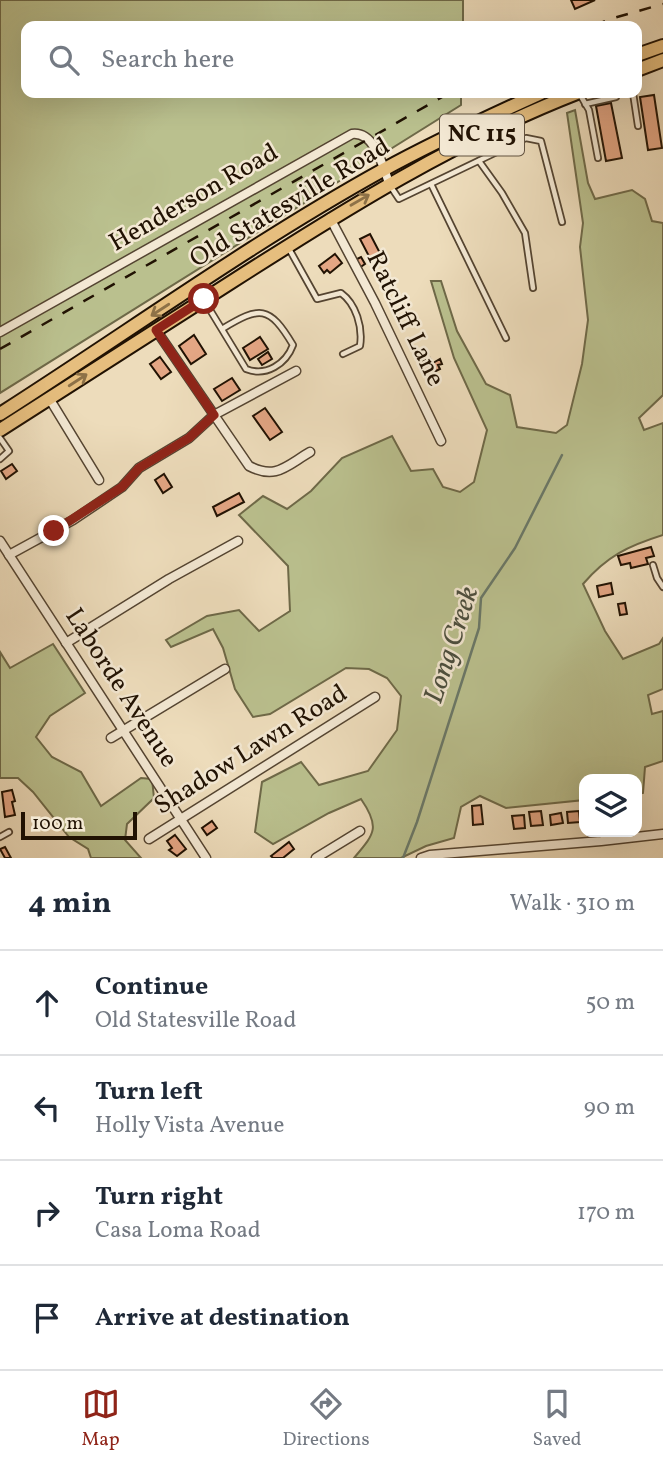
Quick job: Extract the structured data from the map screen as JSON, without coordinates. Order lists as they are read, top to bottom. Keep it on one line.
{"streets":{"main road":["NC 115","Old Statesville Road"],"street":["Henderson Road","Ratcliff Lane","Laborde Avenue","Shadow Lawn Road"]},"crossings":[["Henderson Road","Old Statesville Road"],["Old Statesville Road","Ratcliff Lane"],["Laborde Avenue","Shadow Lawn Road"]],"water":["Long Creek"],"scale_bar":"100 m","page":{"search":"Search here","scale":"100 m","heading":["4 min","Walk · 310 m"],"list":[["Continue","Old Statesville Road","50 m"],["Turn left","Holly Vista Avenue","90 m"],["Turn right","Casa Loma Road","170 m"],"Arrive at destination"],"nav":["Map","Directions","Saved"]}}
